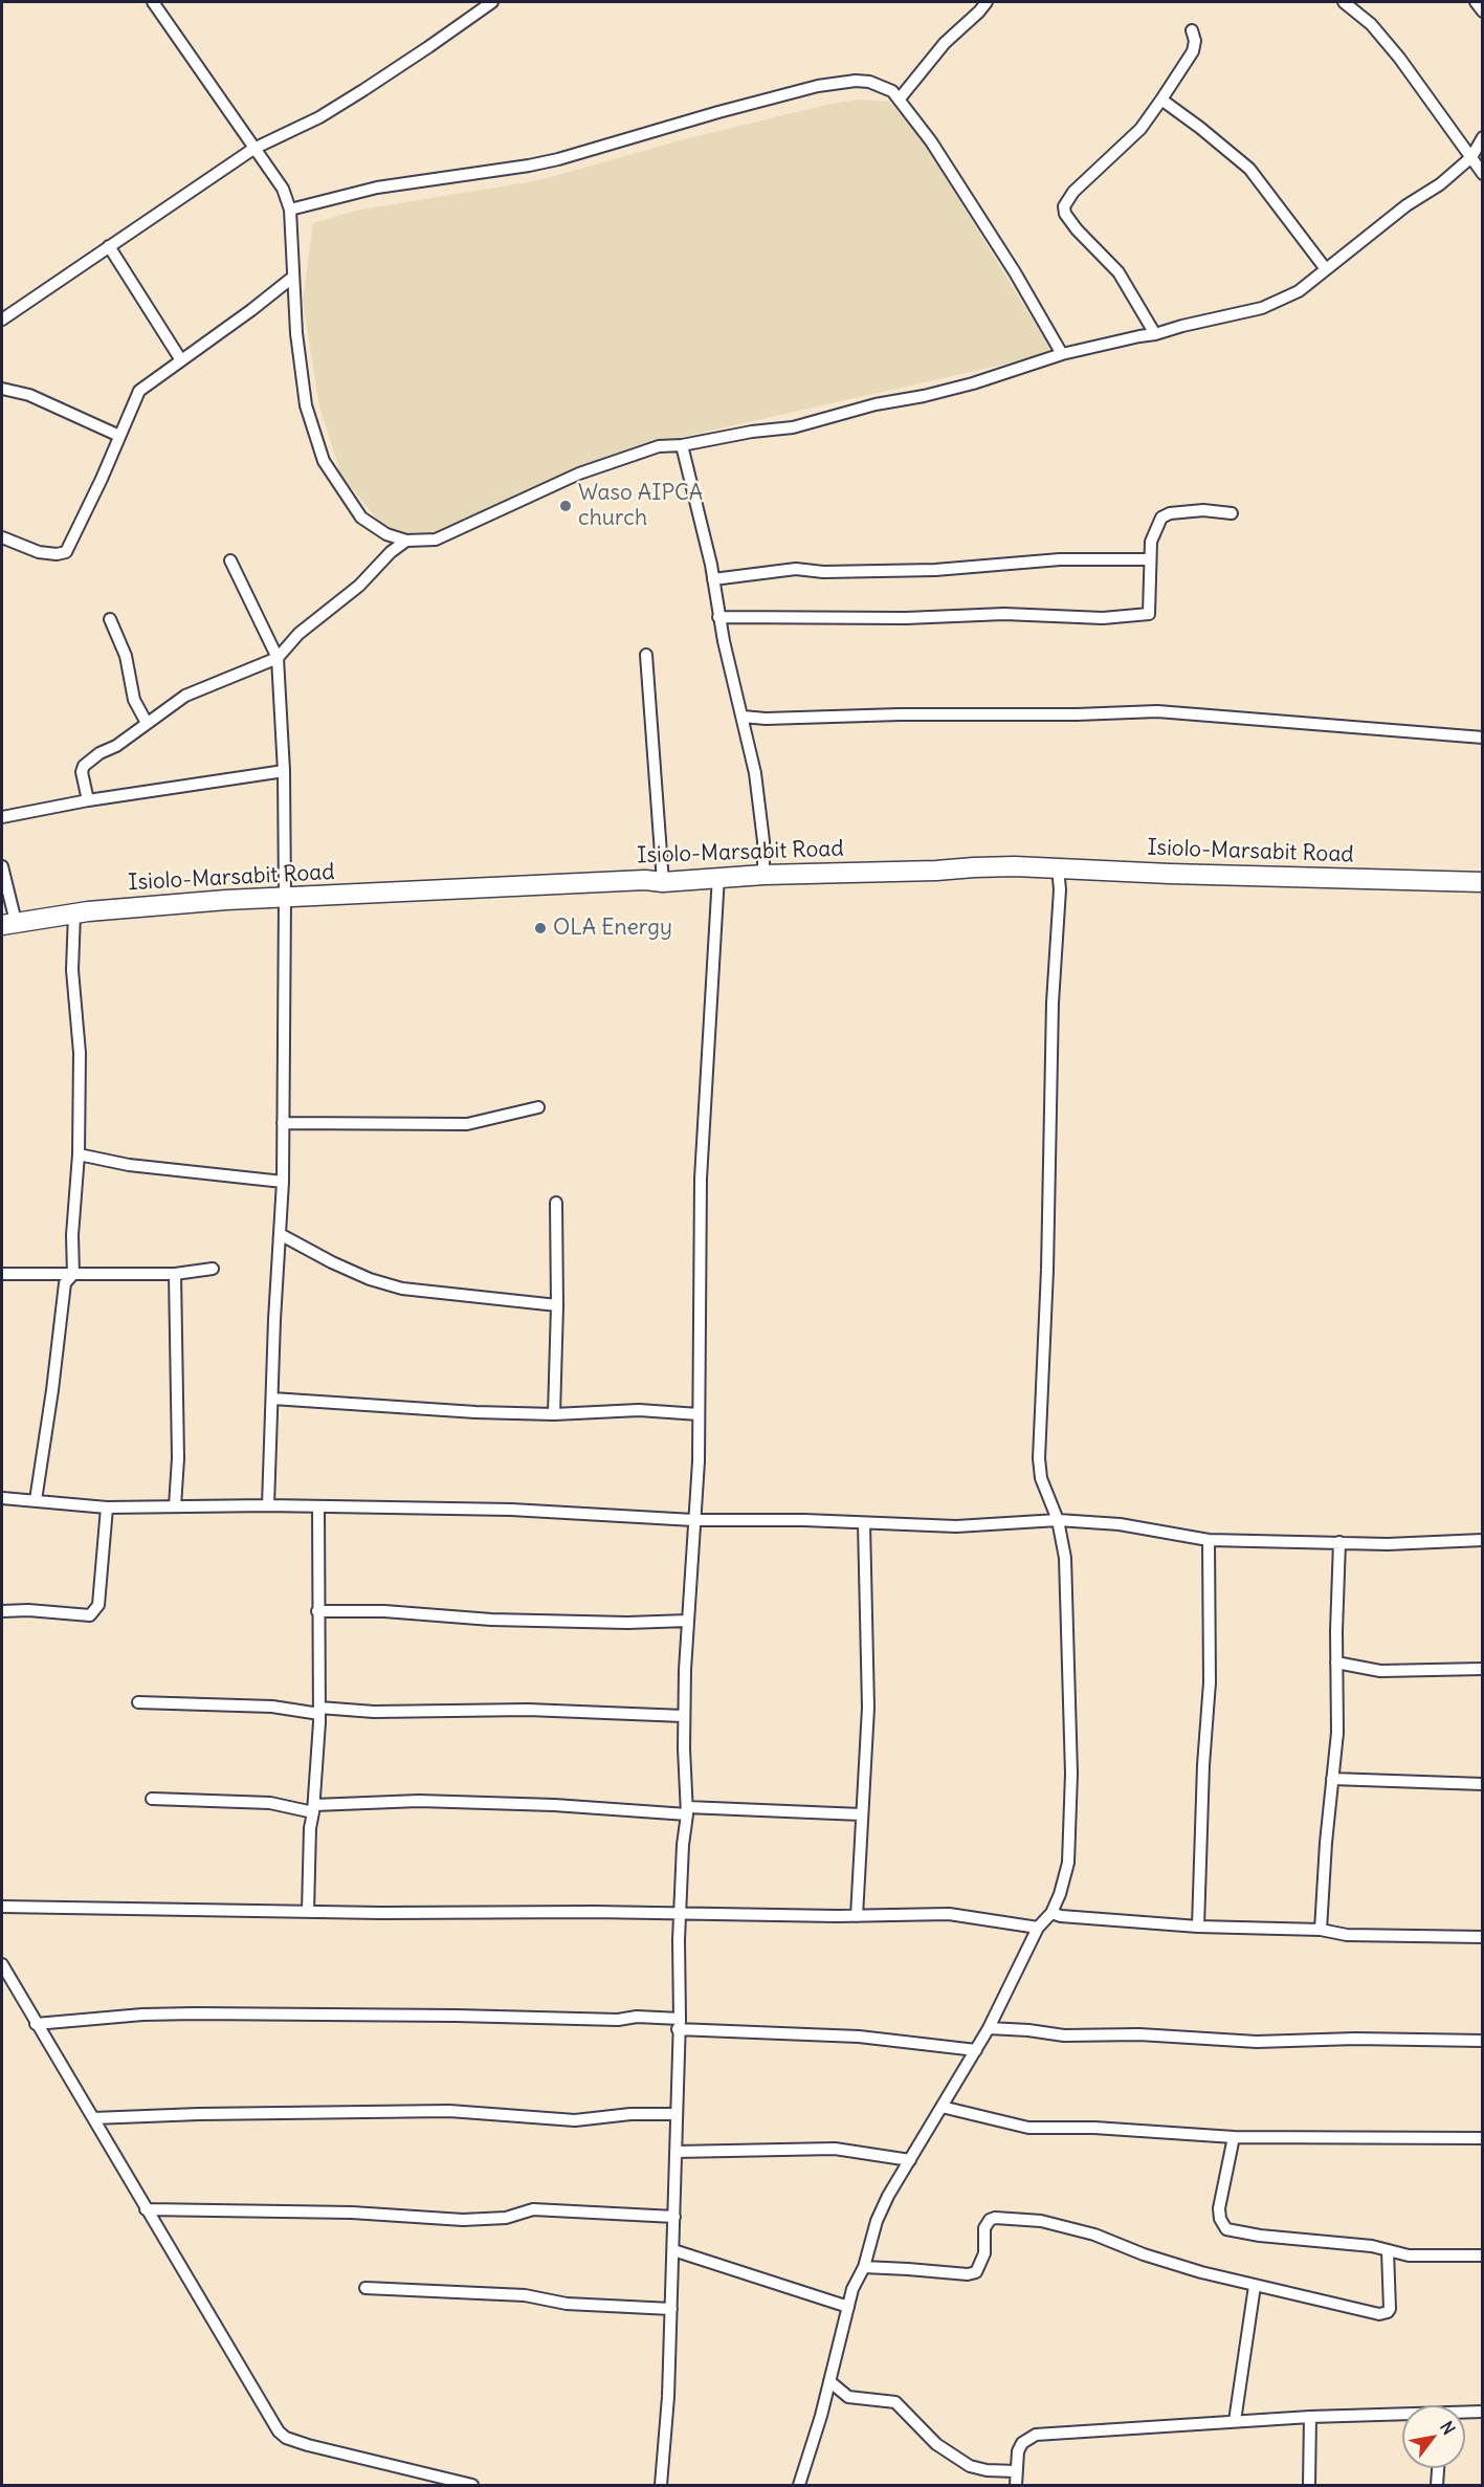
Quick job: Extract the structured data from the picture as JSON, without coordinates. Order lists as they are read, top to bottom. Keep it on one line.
{"streets":{"highway":["Isiolo-Marsabit Road"]},"places":["Waso AIPCA church","OLA Energy"],"north":"top right"}
